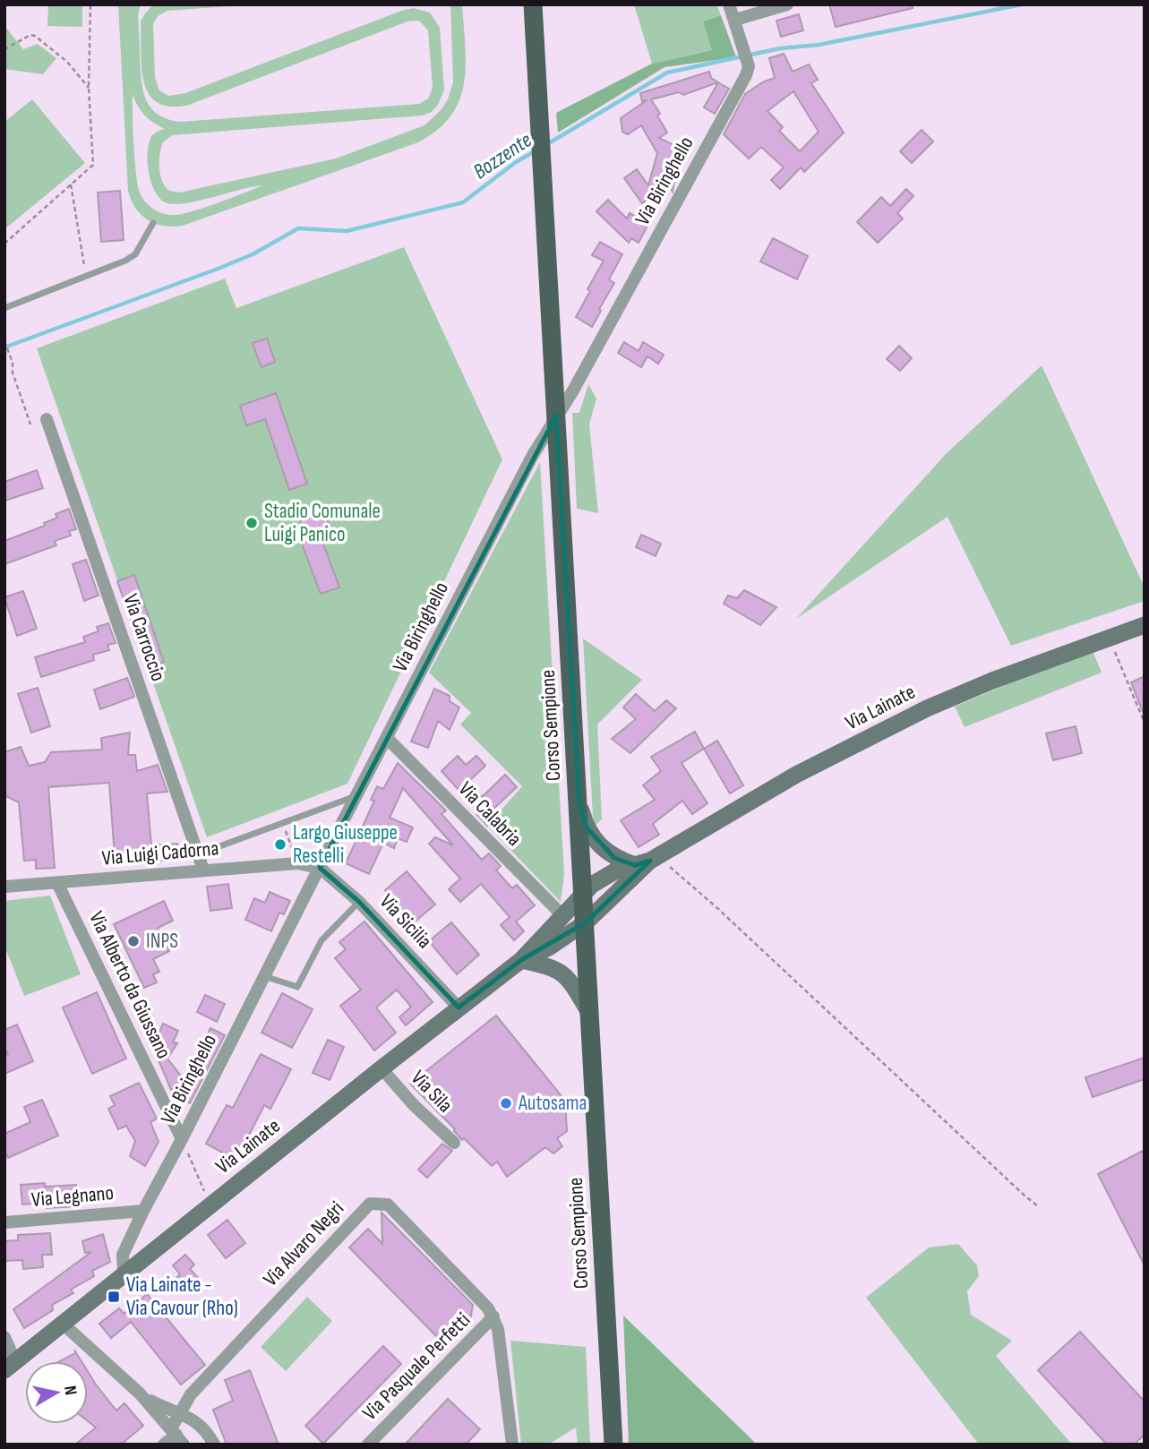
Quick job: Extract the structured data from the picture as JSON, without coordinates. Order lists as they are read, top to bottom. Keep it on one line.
{"streets":{"main road":["Corso Sempione"],"street":["Via Biringhello","Via Carroccio","Via Lainate","Via Calabria","Via Luigi Cadorna","Via Sicilia","Via Alberto da Giussano","Via Sila","Via Legnano","Via Alvaro Negri","Via Pasquale Perfetti"]},"crossings":[["Via Biringhello","Via Lainate"],["Via Biringhello","Corso Sempione"],["Via Biringhello","Via Calabria"],["Via Biringhello","Via Luigi Cadorna"],["Via Biringhello","Via Sicilia"],["Via Biringhello","Via Alberto da Giussano"],["Via Biringhello","Via Legnano"],["Via Carroccio","Via Luigi Cadorna"],["Via Lainate","Corso Sempione"],["Via Lainate","Via Calabria"],["Via Lainate","Via Sicilia"],["Via Lainate","Via Sila"],["Via Luigi Cadorna","Via Sicilia"],["Via Luigi Cadorna","Via Alberto da Giussano"],["Via Alvaro Negri","Via Pasquale Perfetti"]],"water":["Bozzente"],"places":{"other":["Stadio Comunale Luigi Panico","Largo Giuseppe Restelli","INPS","Autosama"],"transit":["Via Lainate - Via Cavour (Rho)"]},"north":"right"}
